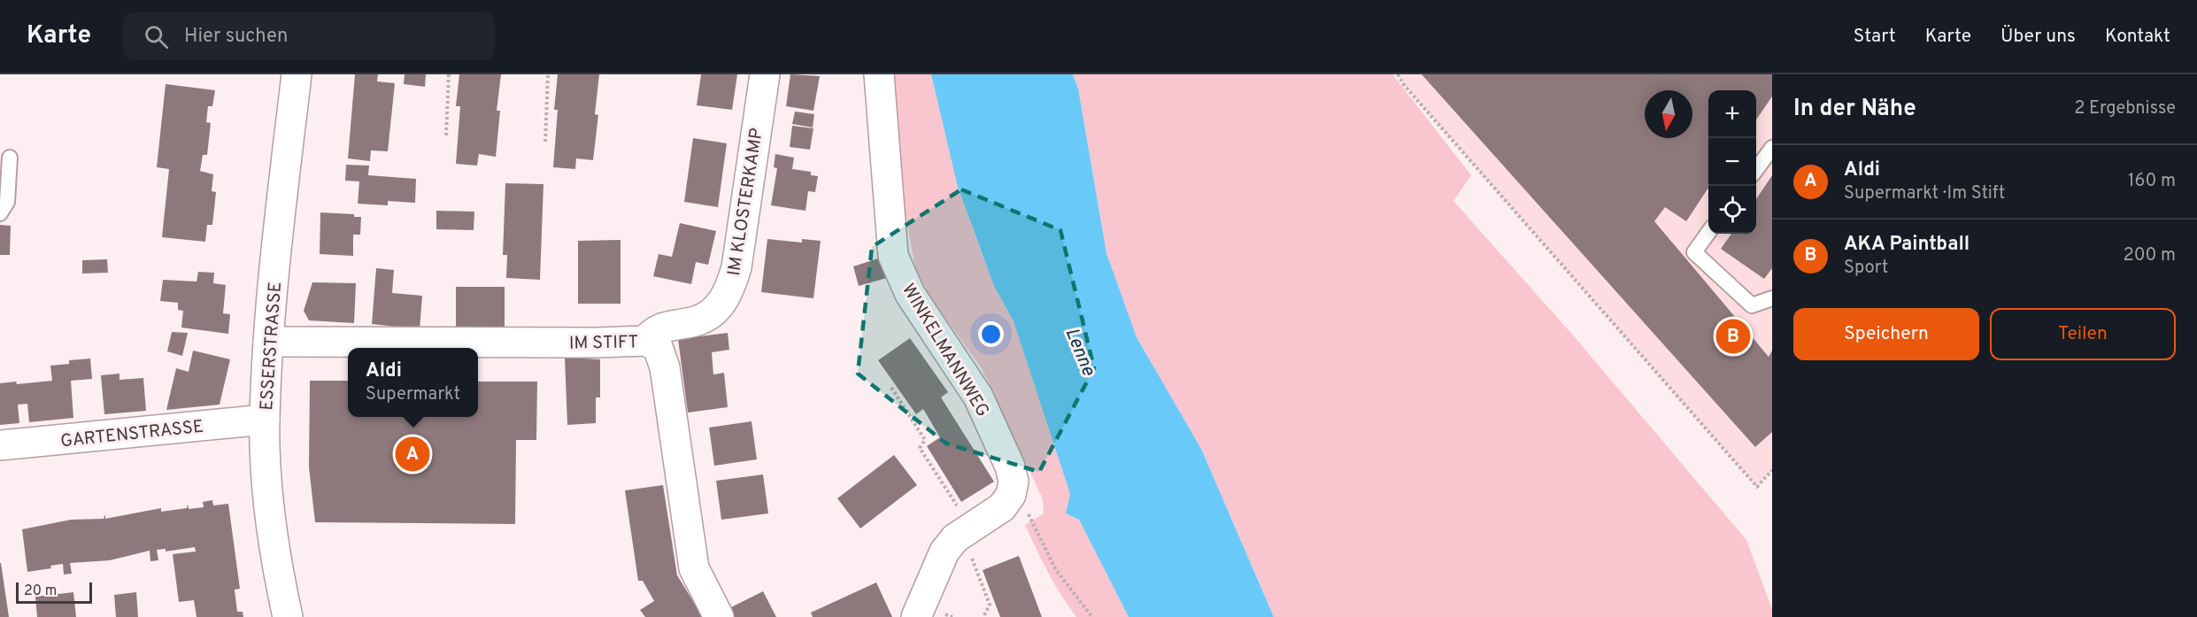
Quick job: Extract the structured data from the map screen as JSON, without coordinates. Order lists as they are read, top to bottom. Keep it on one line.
{"streets":{"street":["IM KLOSTERKAMP","IM STIFT","ESSERSTRASSE","WINKELMANNWEG","GARTENSTRASSE"]},"crossings":[["IM KLOSTERKAMP","IM STIFT"],["IM STIFT","ESSERSTRASSE"],["ESSERSTRASSE","GARTENSTRASSE"]],"water":["Lenne"],"scale_bar":"20 m","north":"bottom","page":{"header":"Karte","search":"Hier suchen","nav":["Start","Karte","Über uns","Kontakt"],"heading":["In der Nähe","2 Ergebnisse"],"map_buttons":["+","−"],"list":[{"mark":"A","name":"Aldi","note":"Supermarkt · Im Stift","value":"160 m"},{"mark":"B","name":"AKA Paintball","note":"Sport","value":"200 m"}],"buttons":["Speichern","Teilen"],"pins":["B","A"],"popup":["Aldi","Supermarkt"],"scale":"20 m"}}
